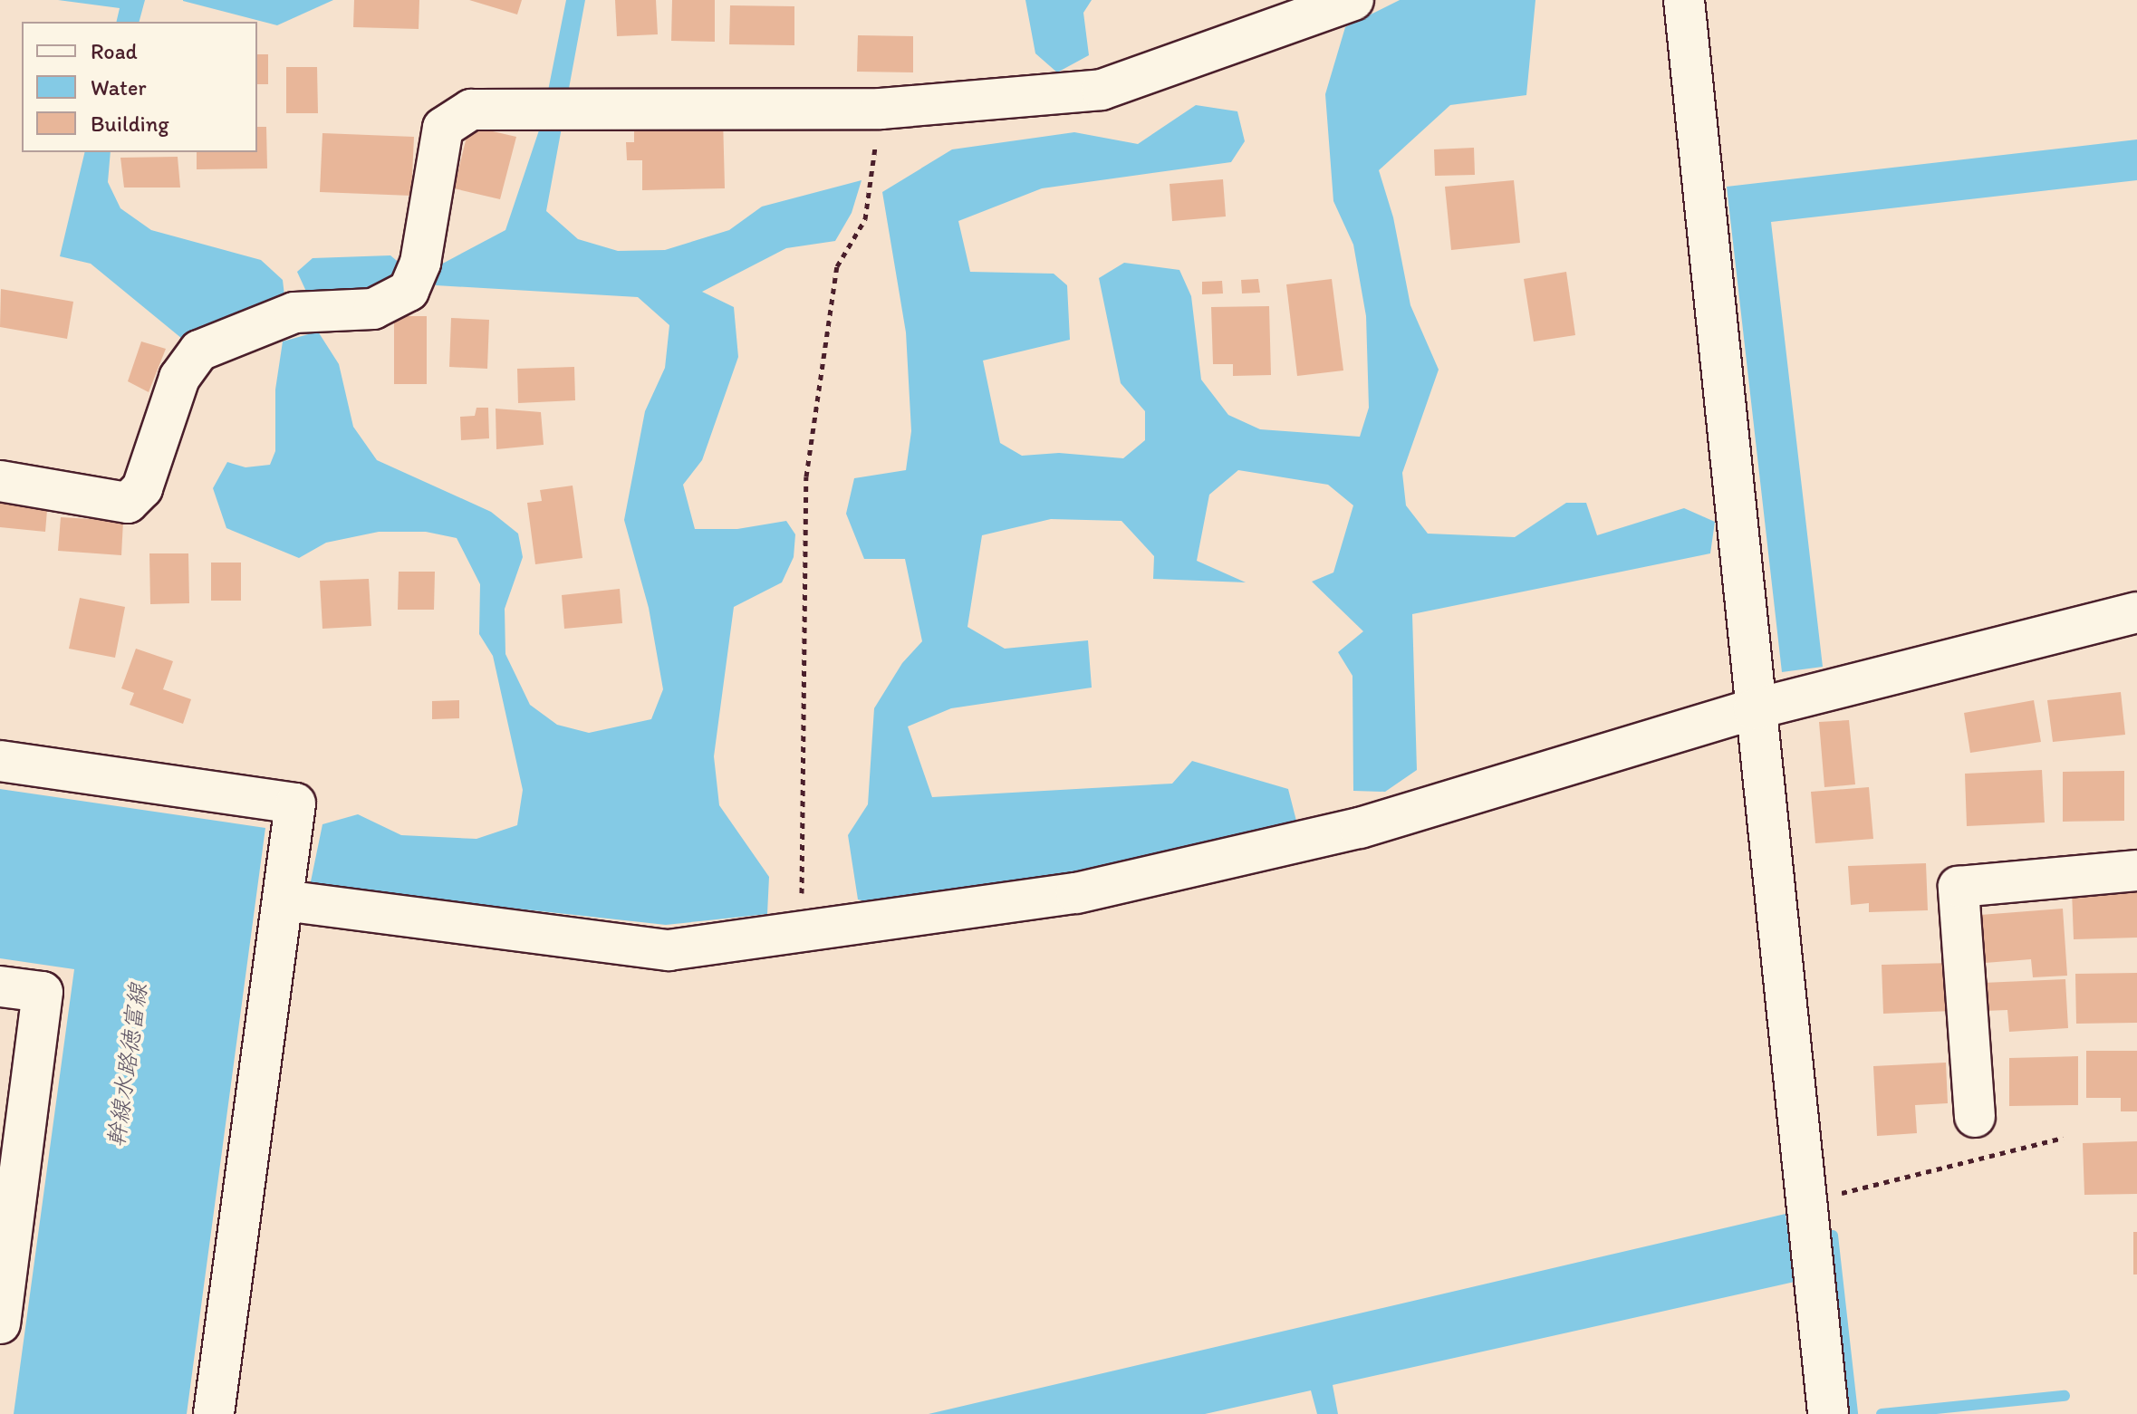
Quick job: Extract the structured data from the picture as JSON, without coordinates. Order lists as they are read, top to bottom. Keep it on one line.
{"water":["幹線水路徳富線"],"legend":["Road","Water","Building"]}
